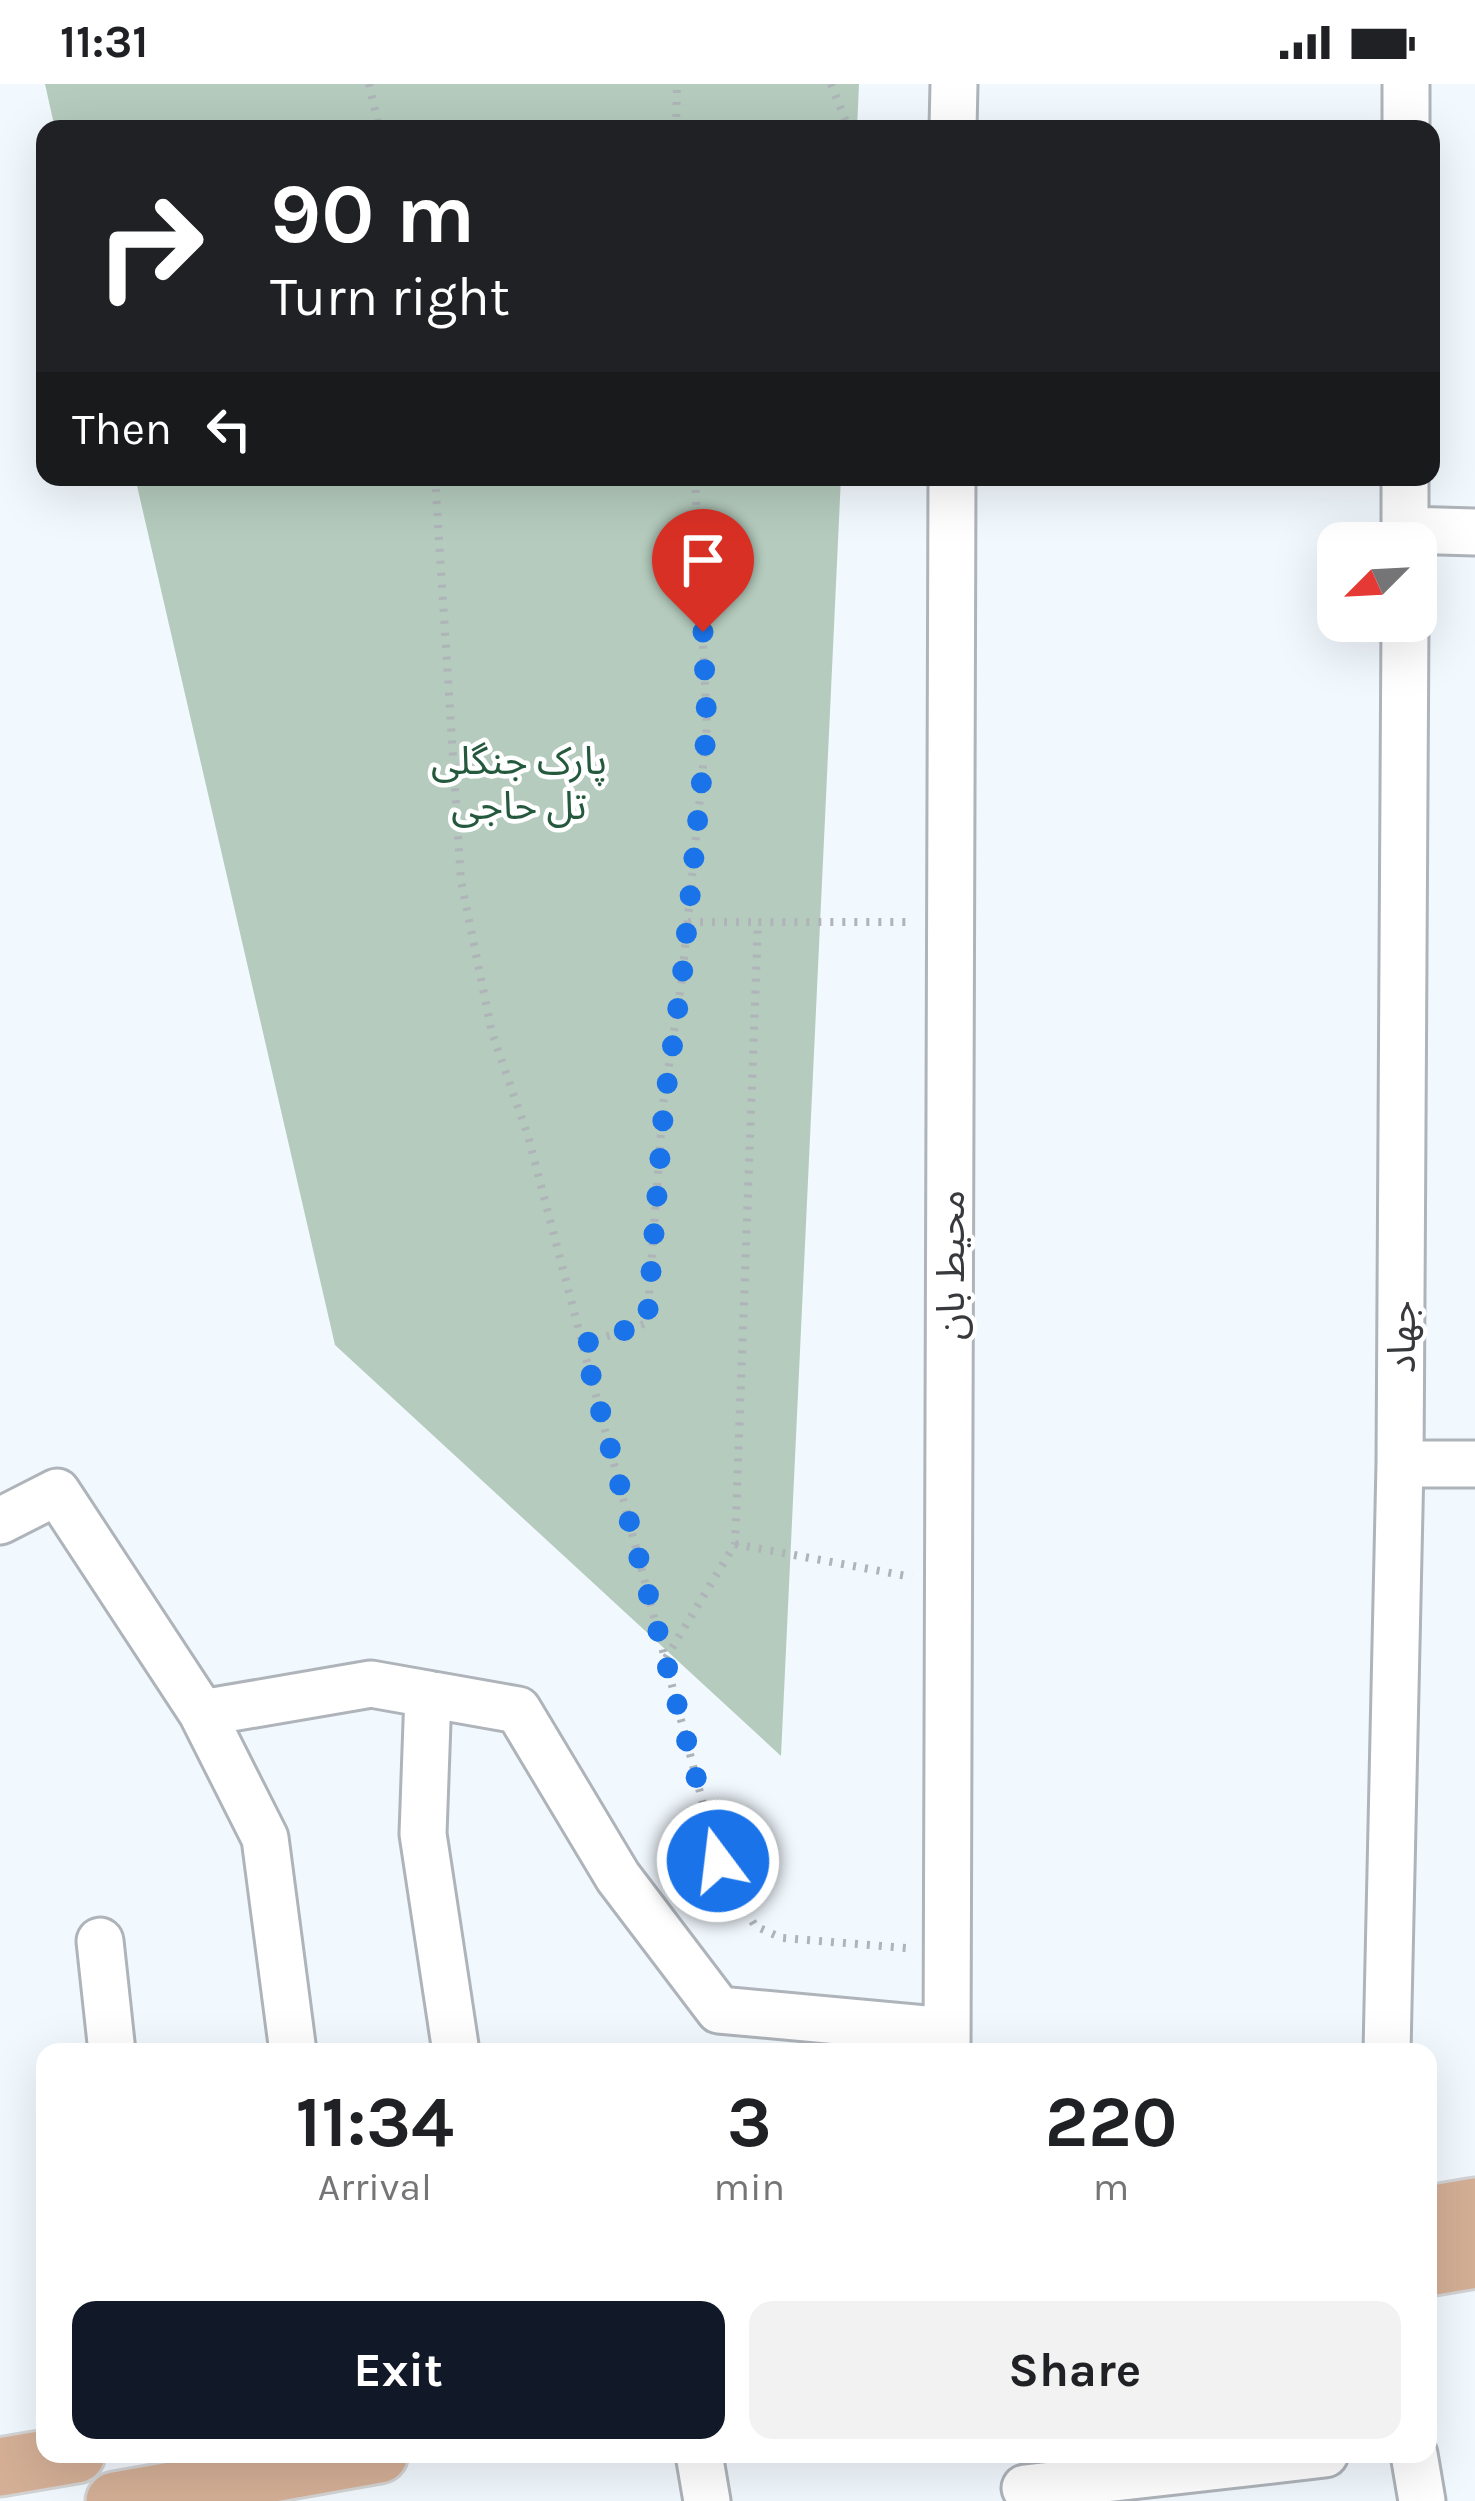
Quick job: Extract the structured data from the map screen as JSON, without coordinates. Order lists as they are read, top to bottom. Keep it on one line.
{"streets":{"street":["محیط بان","جهاد"]},"parks":["پارک جنگلی تل حاجی"],"north":"bottom left","page":{"status":"11:31","turn":["90 m","Turn right"],"then":"Then","eta":["11:34","Arrival","3","min","220","m"],"buttons":["Exit","Share"]}}
